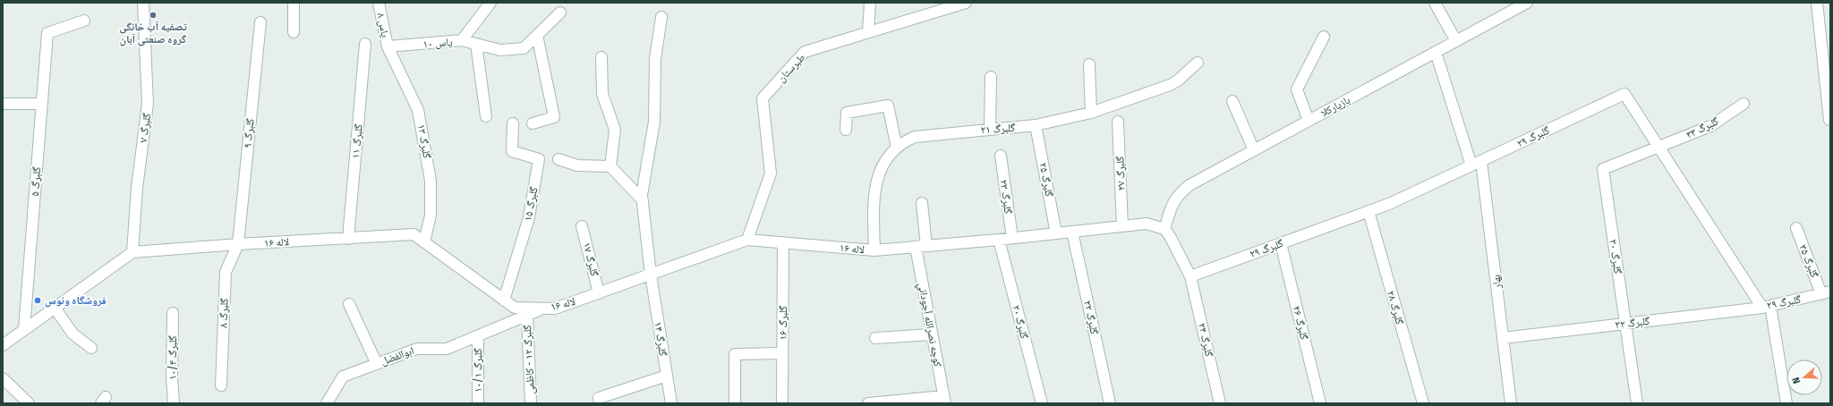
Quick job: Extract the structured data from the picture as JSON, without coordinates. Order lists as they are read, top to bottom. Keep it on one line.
{"streets":{"street":["یاس ۸","یاس ۱۰","طبرستان","بازیارکلا","گلبرگ ۷","گلبرگ ۳۳","گلبرگ ۲۱","گلبرگ ۹","گلبرگ ۲۹","گلبرگ ۱۱","گلبرگ ۱۳","گلبرگ ۲۷","گلبرگ ۲۵","گلبرگ ۵","گلبرگ ۲۳","گلبرگ ۱۵","لاله ۱۶","گلبرگ ۳۰","گلبرگ ۱۷","گلبرگ ۳۵","بهار","گلبرگ ۲۸","گلبرگ ۸","گلبرگ ۲۲","گلبرگ ۲۰","گلبرگ ۱۶","گلبرگ ۲۶","گلبرگ ۳۲","كوچه نصرالله آجوداني","گلبرگ ۱۴","گلبرگ ۲۴","ابوالفضل","گلبرگ ۱۰/۴","گلبرگ ۱۲ - کاظمی","گلبرگ ۱۰/۱"]},"crossings":[["یاس ۸","یاس ۱۰"],["یاس ۸","گلبرگ ۱۳"],["یاس ۱۰","گلبرگ ۱۳"],["طبرستان","لاله ۱۶"],["بازیارکلا","لاله ۱۶"],["بازیارکلا","بهار"],["گلبرگ ۷","لاله ۱۶"],["گلبرگ ۳۳","گلبرگ ۲۹"],["گلبرگ ۳۳","گلبرگ ۳۰"],["گلبرگ ۲۱","گلبرگ ۲۵"],["گلبرگ ۲۱","لاله ۱۶"],["گلبرگ ۹","لاله ۱۶"],["گلبرگ ۹","گلبرگ ۸"],["گلبرگ ۲۹","گلبرگ ۳۰"],["گلبرگ ۲۹","گلبرگ ۳۵"],["گلبرگ ۲۹","بهار"],["گلبرگ ۲۹","گلبرگ ۲۸"],["گلبرگ ۲۹","گلبرگ ۲۶"],["گلبرگ ۲۹","گلبرگ ۳۲"],["گلبرگ ۲۹","گلبرگ ۲۴"],["گلبرگ ۱۱","لاله ۱۶"],["گلبرگ ۱۳","لاله ۱۶"],["گلبرگ ۲۷","لاله ۱۶"],["گلبرگ ۲۵","لاله ۱۶"],["گلبرگ ۲۳","لاله ۱۶"],["گلبرگ ۱۵","لاله ۱۶"],["لاله ۱۶","گلبرگ ۱۷"],["لاله ۱۶","گلبرگ ۸"],["لاله ۱۶","گلبرگ ۲۲"],["لاله ۱۶","گلبرگ ۲۰"],["لاله ۱۶","گلبرگ ۱۶"],["لاله ۱۶","كوچه نصرالله آجوداني"],["لاله ۱۶","گلبرگ ۱۴"],["لاله ۱۶","ابوالفضل"],["گلبرگ ۳۰","گلبرگ ۳۲"],["بهار","گلبرگ ۳۲"],["ابوالفضل","گلبرگ ۱۲ - کاظمی"],["ابوالفضل","گلبرگ ۱۰/۱"]],"places":["تصفیه آب خانگی گروه صنعتی آبان","فروشگاه ونوس"],"north":"left"}
